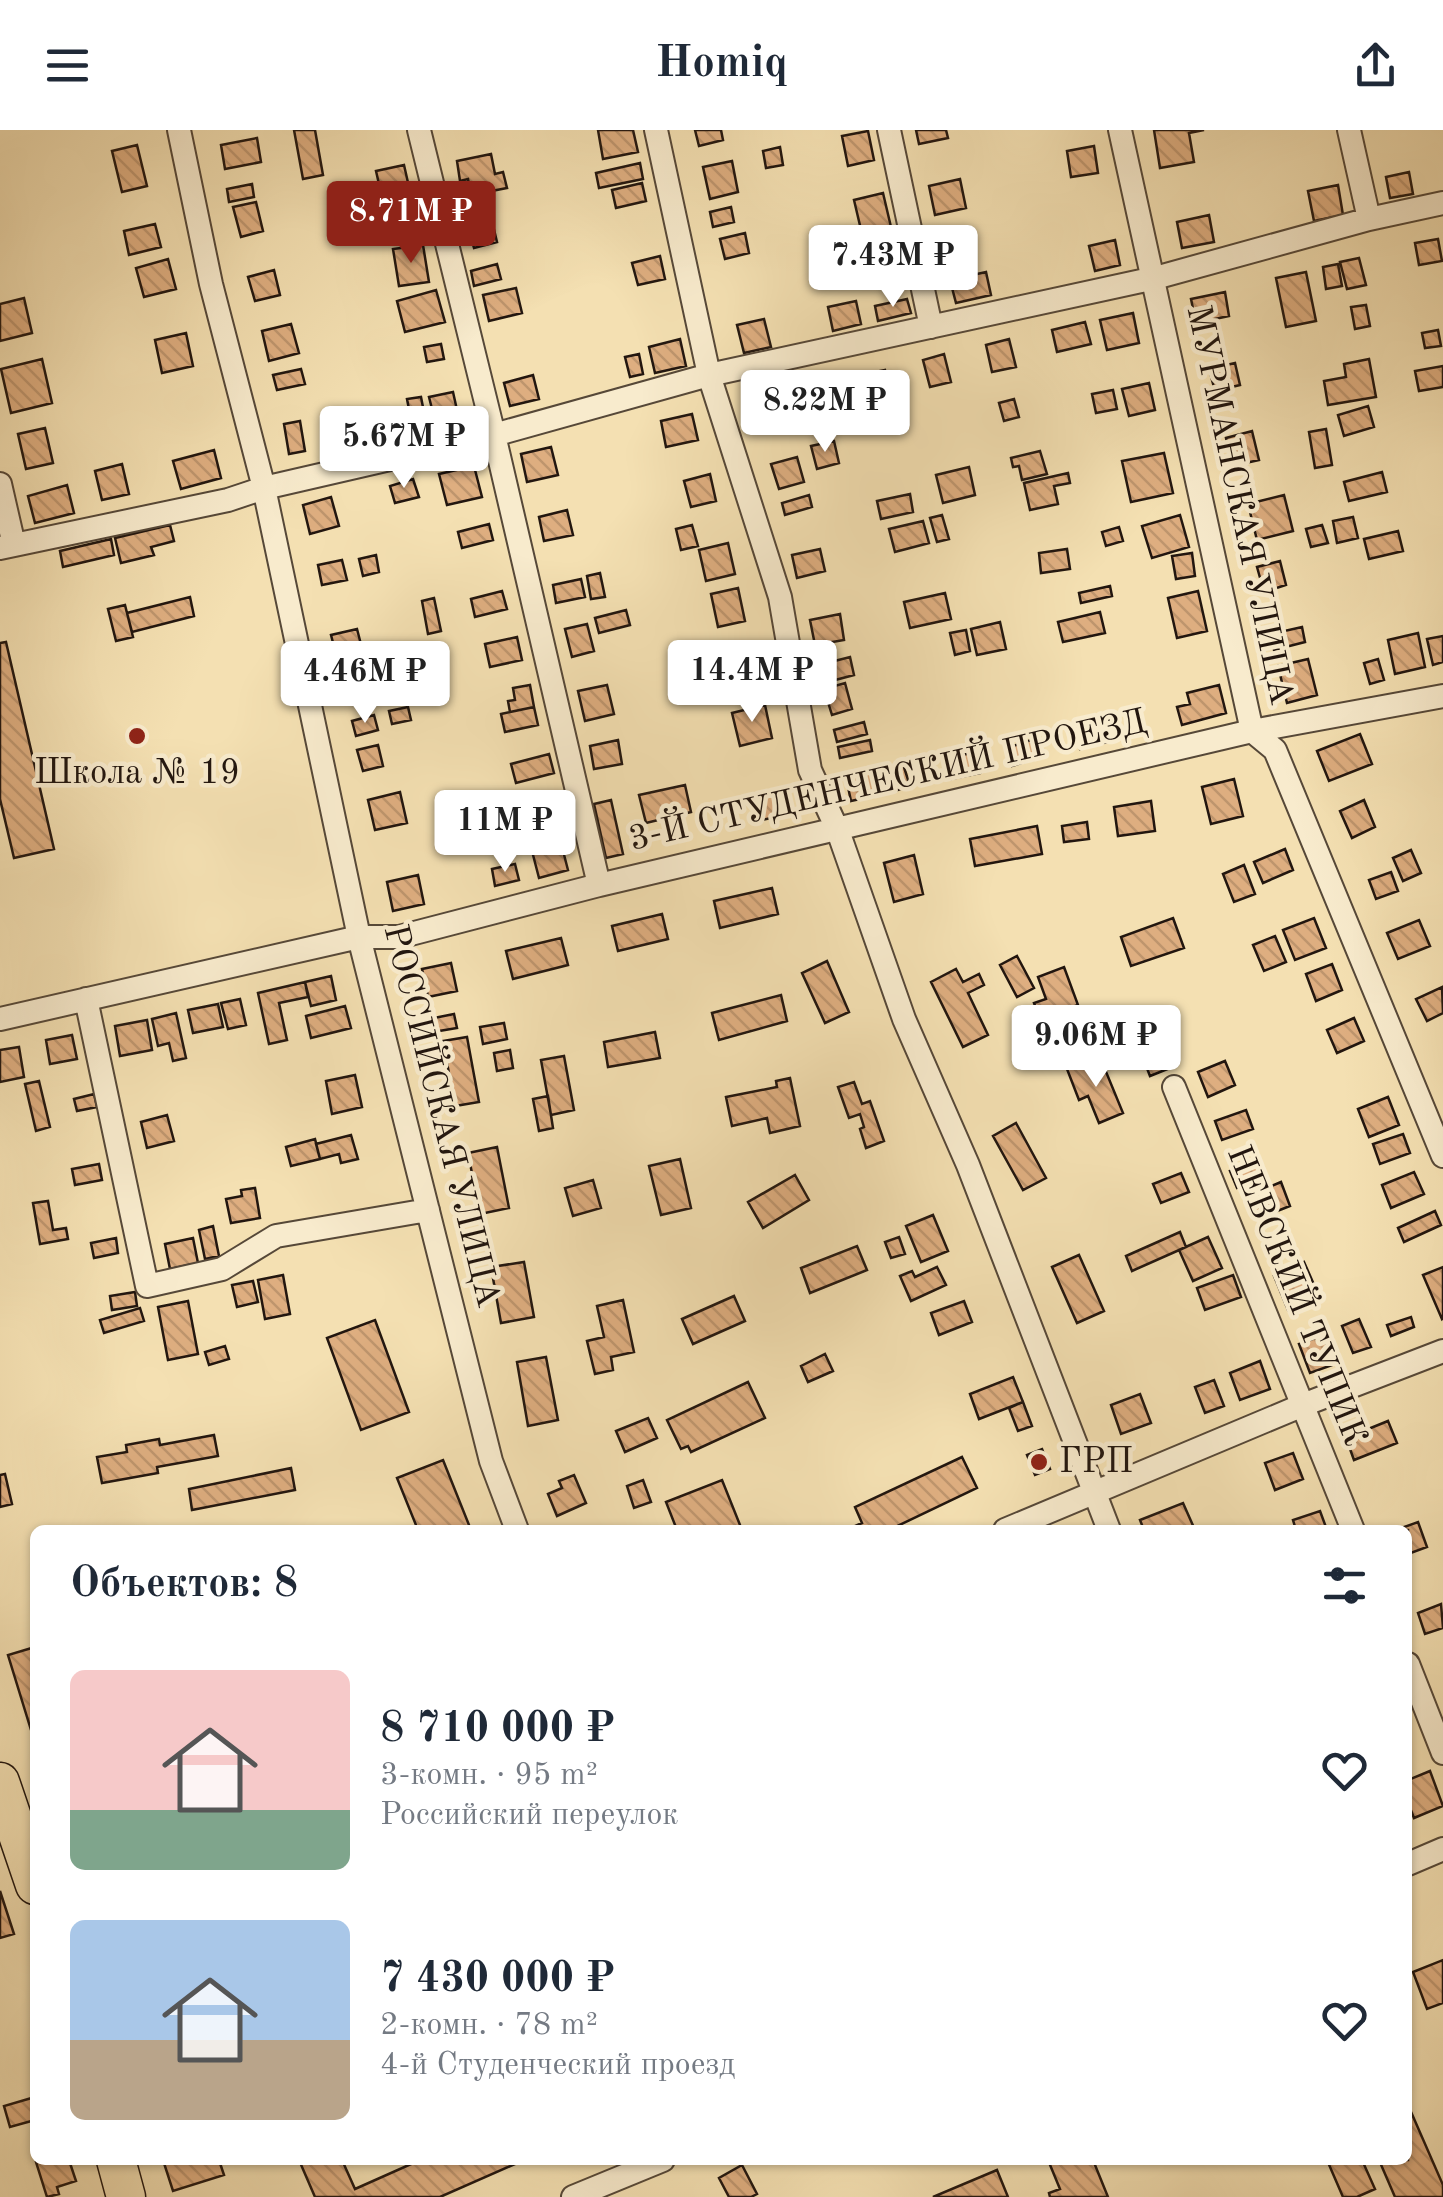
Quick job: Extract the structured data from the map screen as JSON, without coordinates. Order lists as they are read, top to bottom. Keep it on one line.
{"streets":{"street":["МУРМАНСКАЯ УЛИЦА","3-Й СТУДЕНЧЕСКИЙ ПРОЕЗД","РОССИЙСКАЯ УЛИЦА","НЕВСКИЙ ТУПИК"]},"crossings":[["МУРМАНСКАЯ УЛИЦА","3-Й СТУДЕНЧЕСКИЙ ПРОЕЗД"],["3-Й СТУДЕНЧЕСКИЙ ПРОЕЗД","РОССИЙСКАЯ УЛИЦА"]],"places":["Школа № 19","ГРП"],"page":{"header":"Homiq","price":["8.71M ₽","7.43M ₽","8.22M ₽","5.67M ₽","14.4M ₽","4.46M ₽","11M ₽","9.06M ₽"],"heading":"Объектов: 8","list":[{"name":"8 710 000 ₽","note":"3-комн. · 95 m² · Российский переулок"},{"name":"7 430 000 ₽","note":"2-комн. · 78 m² · 4-й Студенческий проезд"}]}}
